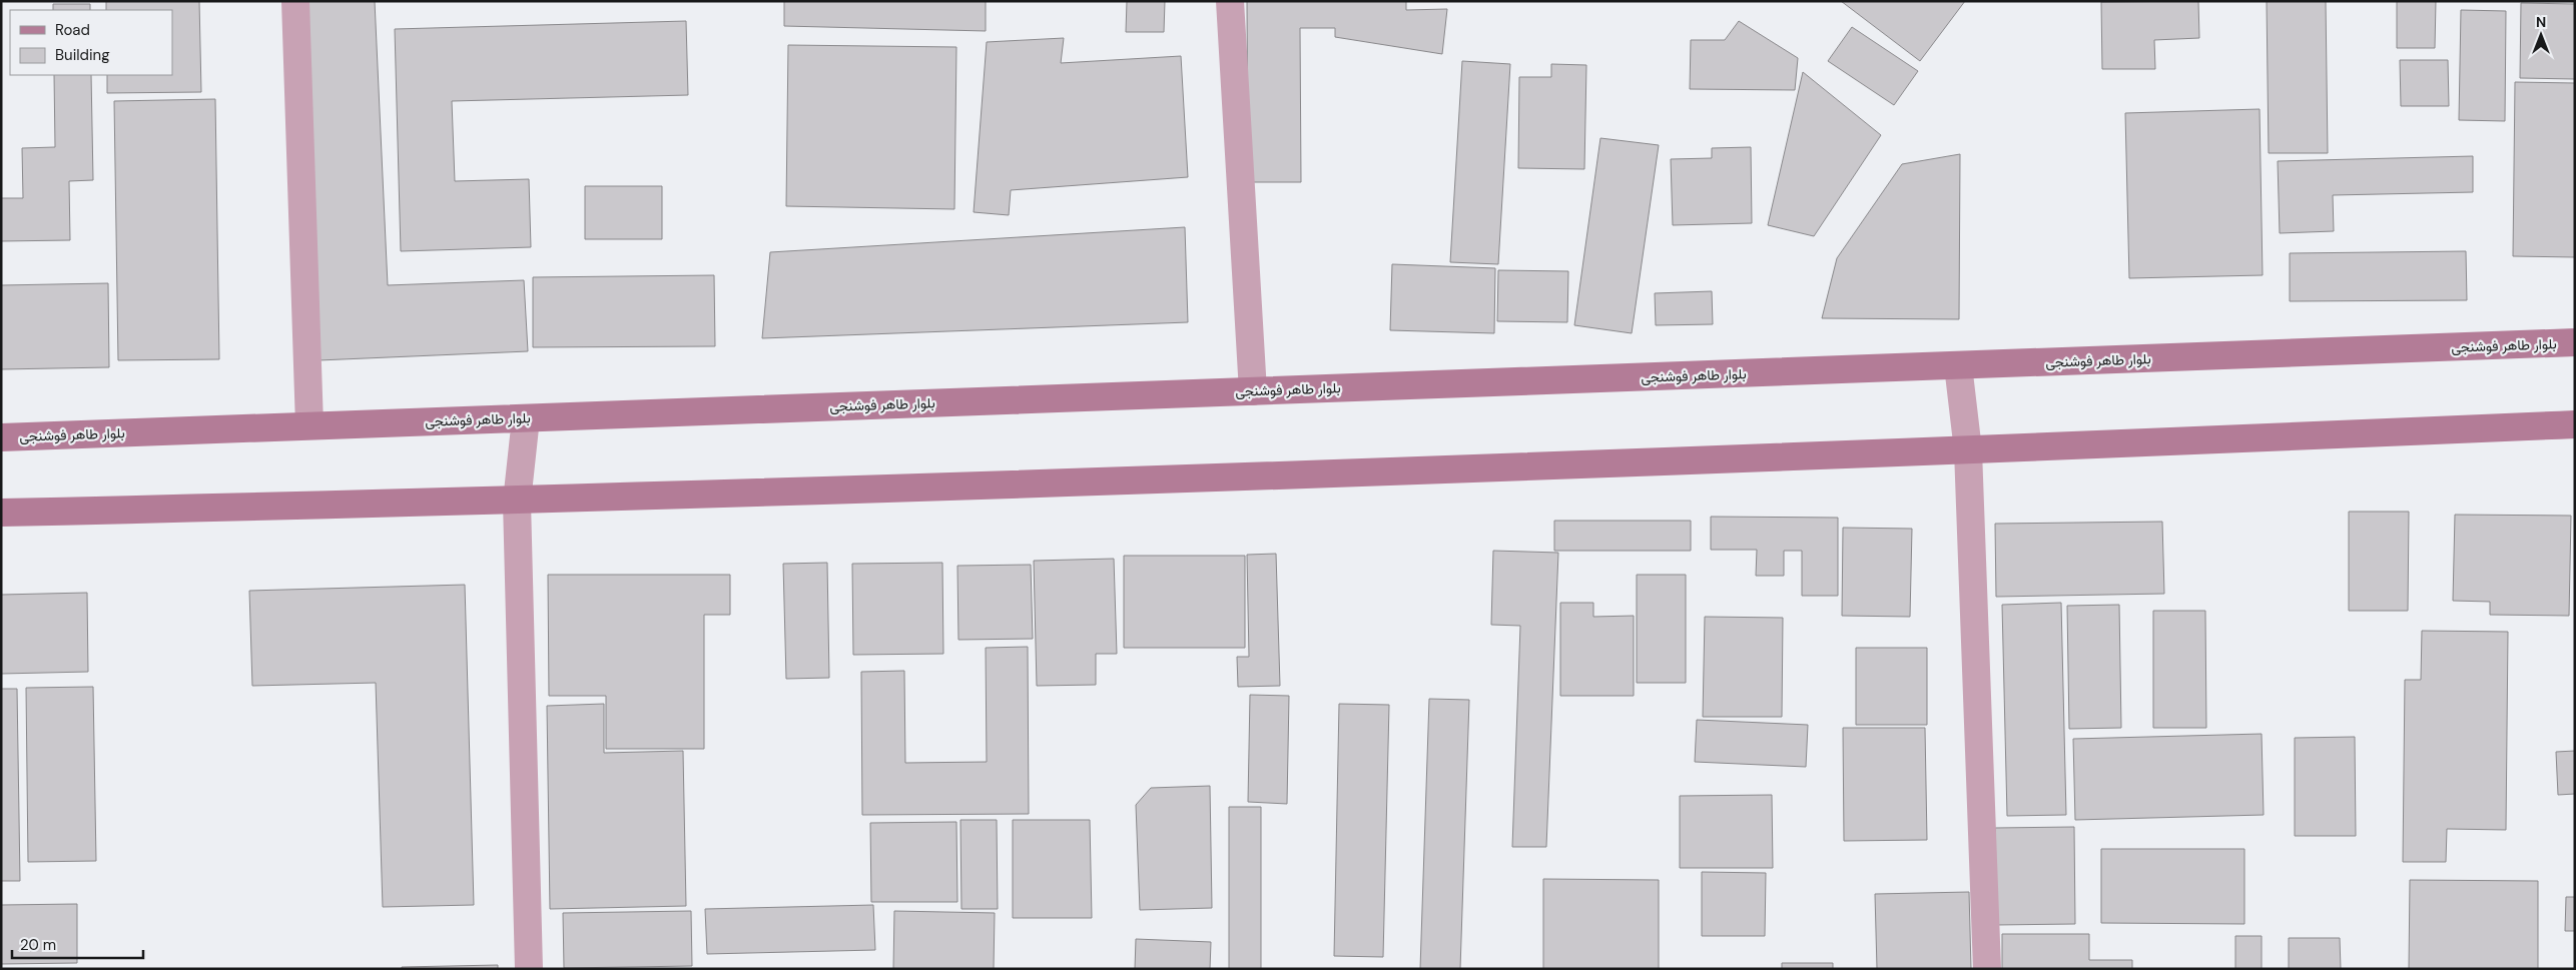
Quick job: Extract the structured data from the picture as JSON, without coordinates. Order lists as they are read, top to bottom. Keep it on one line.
{"streets":{"street":["بلوار طاهر فوشنجی"]},"legend":["Road","Building"],"scale_bar":"20 m","north":"top"}
